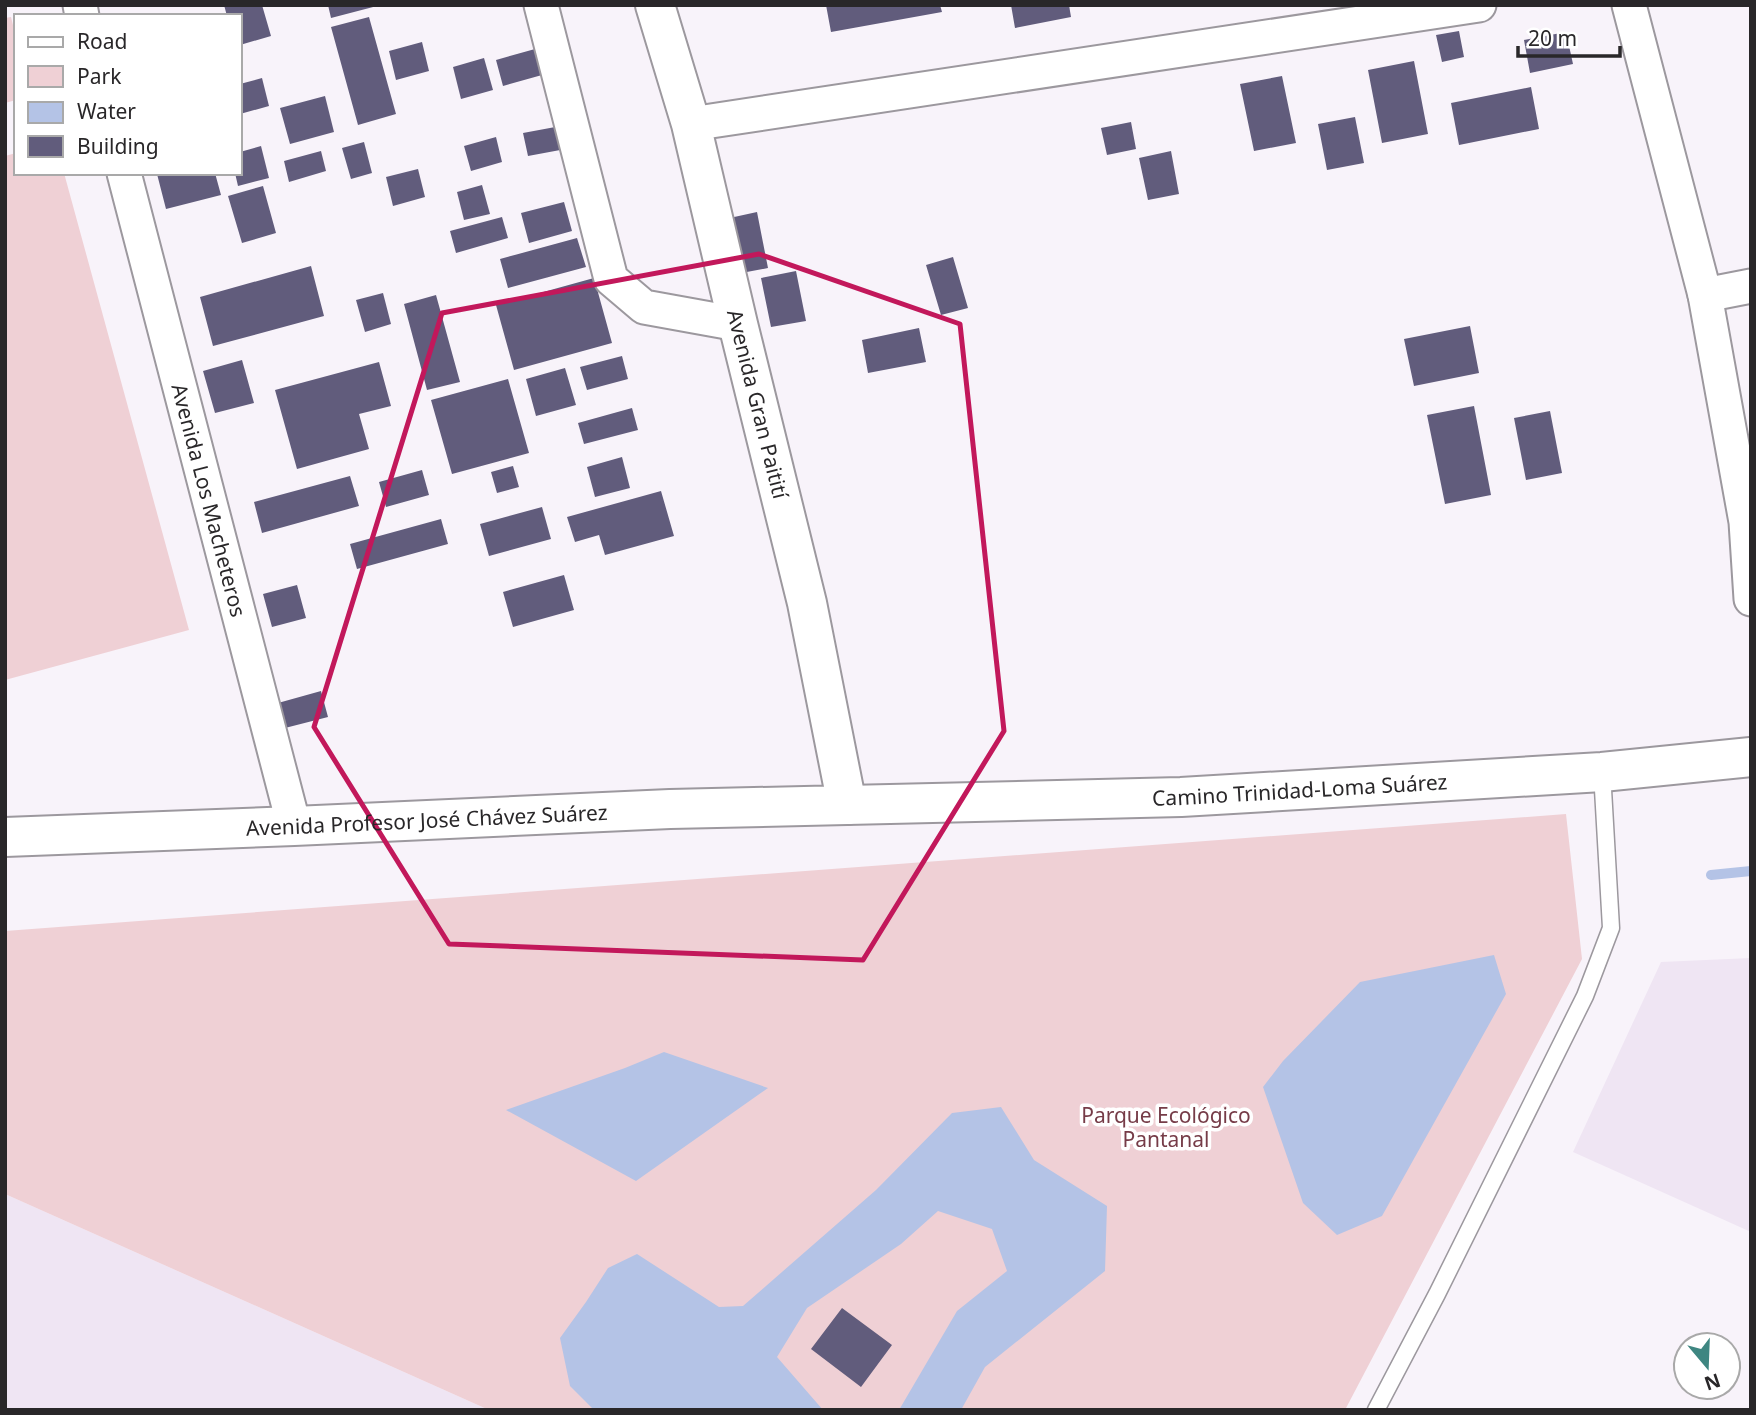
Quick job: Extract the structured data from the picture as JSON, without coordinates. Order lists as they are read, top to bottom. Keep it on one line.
{"streets":{"main road":["Avenida Gran Paitití","Camino Trinidad-Loma Suárez","Avenida Profesor José Chávez Suárez"],"street":["Avenida Los Macheteros"]},"crossings":[["Avenida Gran Paitití","Camino Trinidad-Loma Suárez"],["Avenida Gran Paitití","Avenida Profesor José Chávez Suárez"],["Avenida Los Macheteros","Avenida Profesor José Chávez Suárez"],["Camino Trinidad-Loma Suárez","Avenida Profesor José Chávez Suárez"]],"parks":["Parque Ecológico Pantanal"],"legend":["Road","Park","Water","Building"],"scale_bar":"20 m","north":"bottom"}
